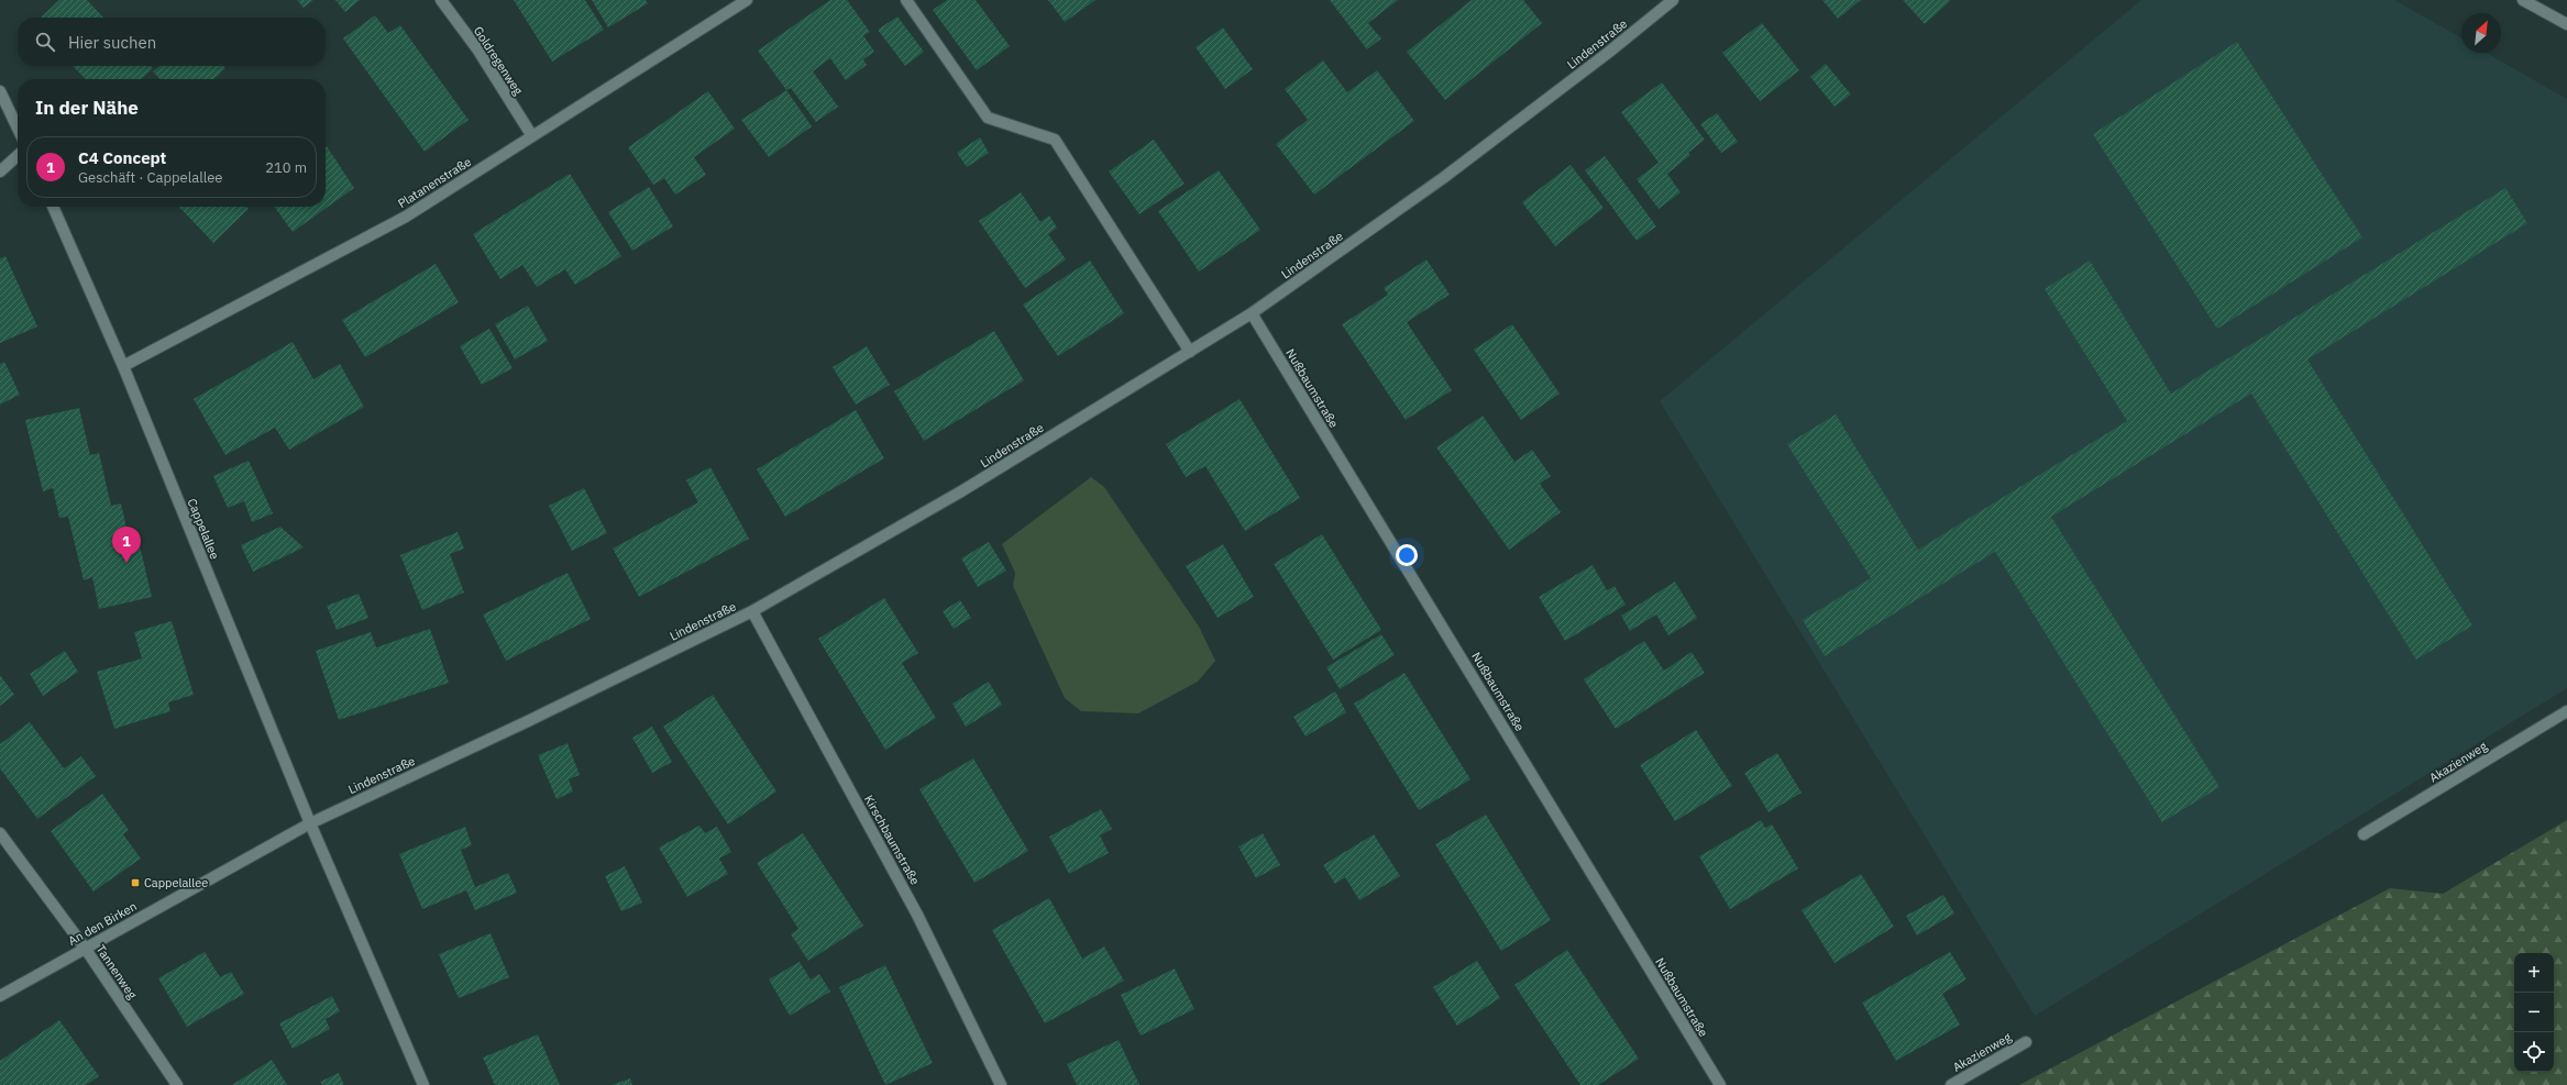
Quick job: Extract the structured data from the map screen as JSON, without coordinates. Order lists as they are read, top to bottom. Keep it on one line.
{"streets":{"street":["Lindenstraße","Goldregenweg","Platanenstraße","Nußbaumstraße","Cappelallee","Akazienweg","Kirschbaumstraße","An den Birken","Tannenweg"]},"crossings":[["Lindenstraße","Nußbaumstraße"],["Lindenstraße","Cappelallee"],["Lindenstraße","Kirschbaumstraße"],["Lindenstraße","An den Birken"],["Goldregenweg","Platanenstraße"],["Platanenstraße","Cappelallee"],["Cappelallee","An den Birken"],["An den Birken","Tannenweg"]],"places":{"transit":["Cappelallee"]},"north":"top right","page":{"search":"Hier suchen","heading":"In der Nähe","list":[{"mark":"1","name":"C4 Concept","note":"Geschäft · Cappelallee","value":"210 m"}],"pins":"1","map_buttons":["+","−"]}}
